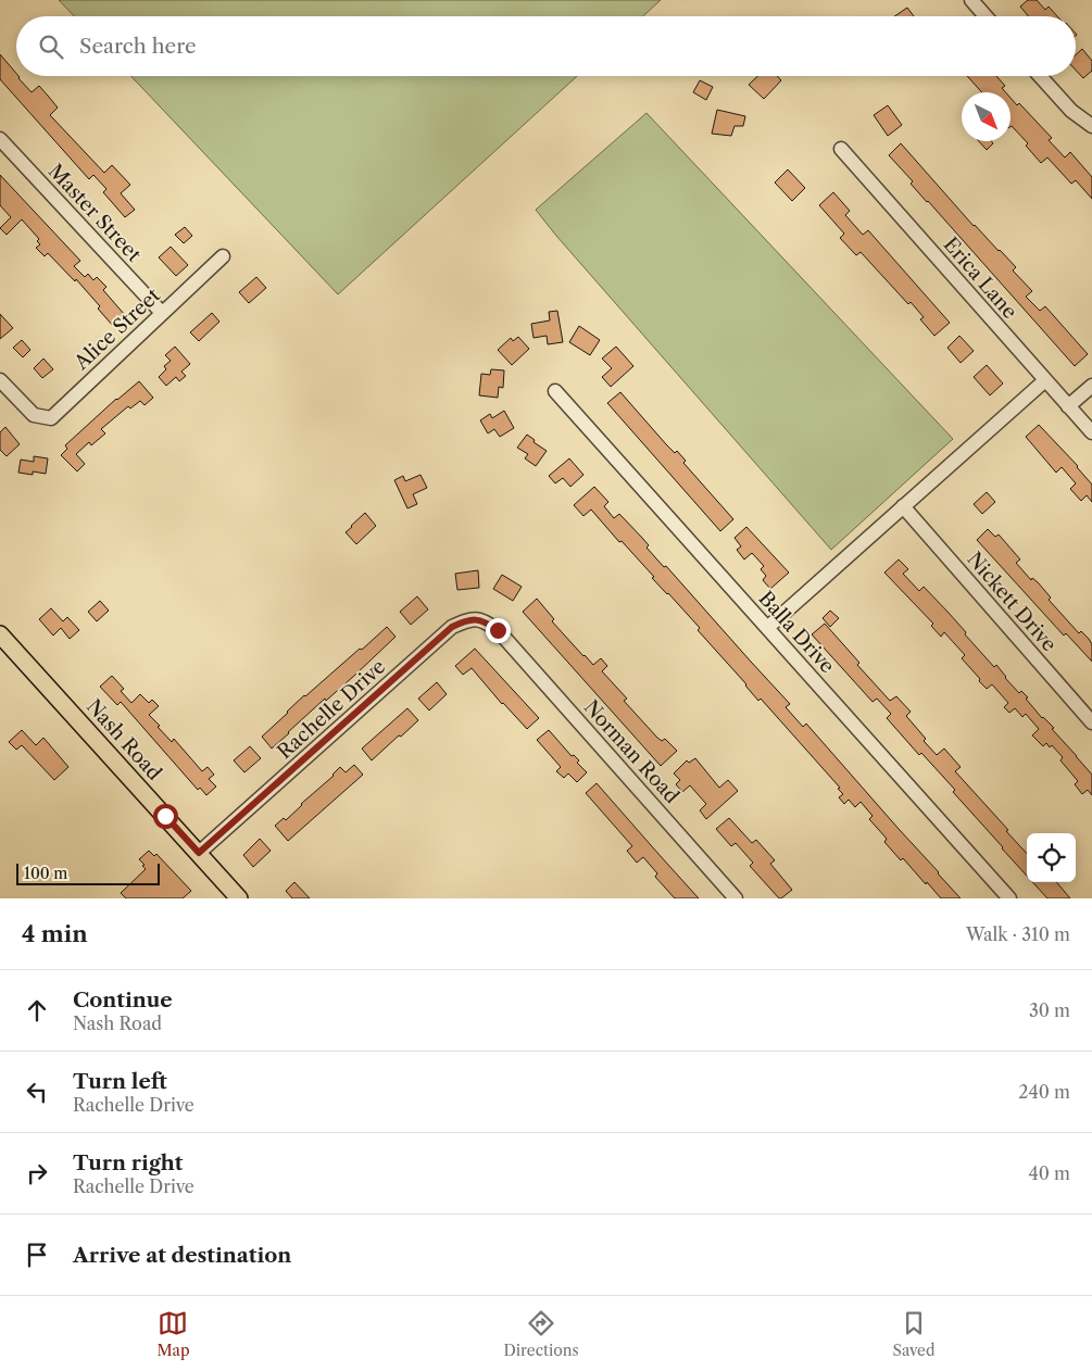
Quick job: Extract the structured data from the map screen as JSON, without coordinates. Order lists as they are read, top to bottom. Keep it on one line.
{"streets":{"main road":["Nash Road"],"street":["Master Street","Erica Lane","Alice Street","Nickett Drive","Balla Drive","Rachelle Drive","Norman Road"]},"crossings":[["Master Street","Alice Street"],["Rachelle Drive","Nash Road"],["Rachelle Drive","Norman Road"]],"scale_bar":"100 m","north":"bottom right","page":{"search":"Search here","scale":"100 m","heading":["4 min","Walk · 310 m"],"list":[["Continue","Nash Road","30 m"],["Turn left","Rachelle Drive","240 m"],["Turn right","Rachelle Drive","40 m"],"Arrive at destination"],"nav":["Map","Directions","Saved"]}}
